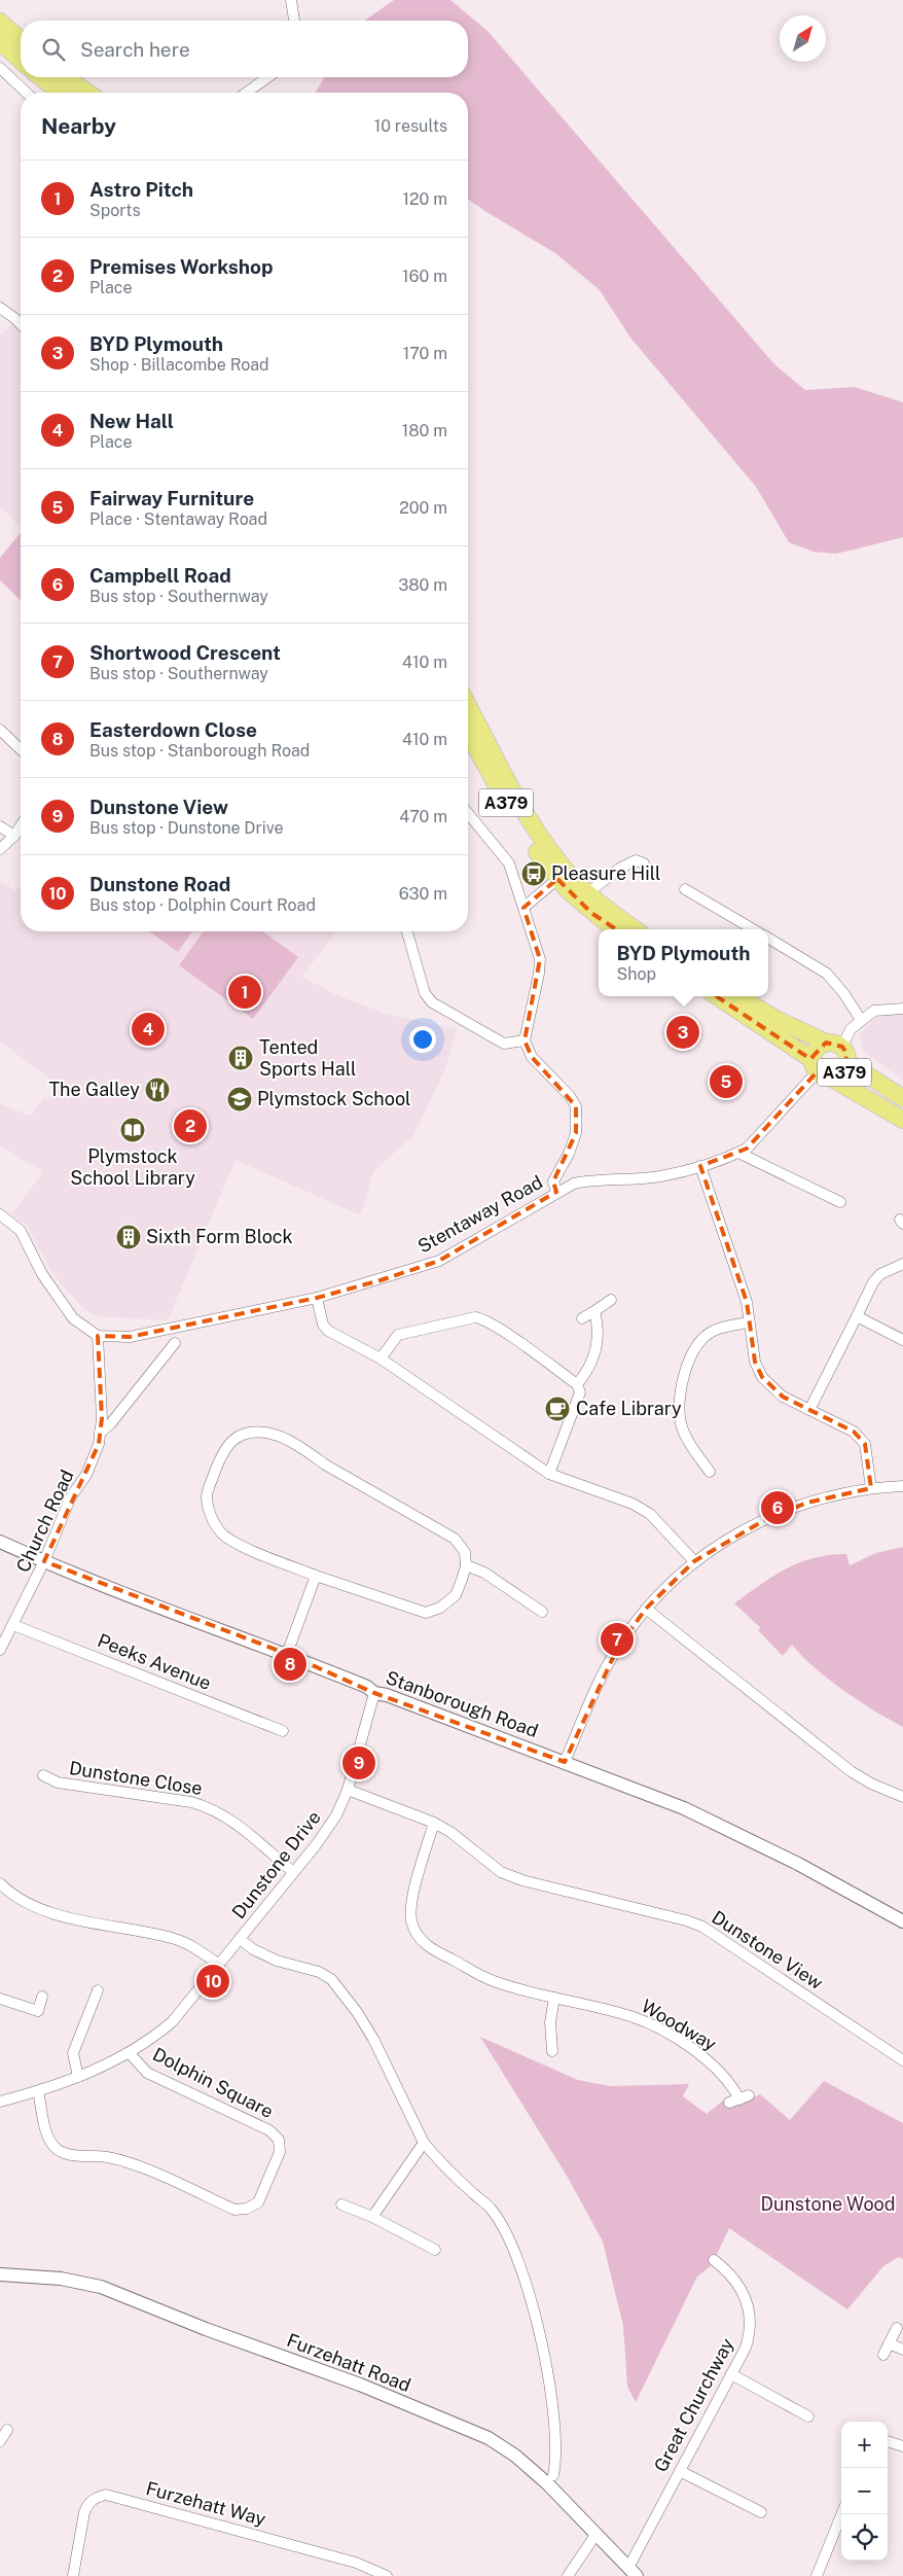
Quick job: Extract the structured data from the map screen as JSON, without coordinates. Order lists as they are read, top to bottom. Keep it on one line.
{"streets":{"main road":["A379"],"street":["Stentaway Road","Church Road","Peeks Avenue","Stanborough Road","Dunstone Close","Dunstone Drive","Dunstone View","Woodway","Dolphin Square","Furzehatt Road","Great Churchway","Furzehatt Way"]},"crossings":[["A379","Stentaway Road"],["Stentaway Road","Church Road"],["Church Road","Peeks Avenue"],["Church Road","Stanborough Road"],["Stanborough Road","Dunstone Drive"],["Dunstone Close","Dunstone Drive"],["Dunstone Drive","Dunstone View"],["Dunstone Drive","Dolphin Square"],["Dunstone View","Woodway"],["Furzehatt Road","Great Churchway"]],"parks":["Dunstone Wood"],"places":{"bus stop":["Pleasure Hill"],"building":["Tented Sports Hall","Sixth Form Block"],"restaurant":["The Galley"],"school or university":["Plymstock School"],"library":["Plymstock School Library"],"cafe":["Cafe Library"]},"north":"top right","page":{"search":"Search here","heading":["Nearby","10 results"],"list":[{"mark":"1","name":"Astro Pitch","note":"Sports","value":"120 m"},{"mark":"2","name":"Premises Workshop","note":"Place","value":"160 m"},{"mark":"3","name":"BYD Plymouth","note":"Shop · Billacombe Road","value":"170 m"},{"mark":"4","name":"New Hall","note":"Place","value":"180 m"},{"mark":"5","name":"Fairway Furniture","note":"Place · Stentaway Road","value":"200 m"},{"mark":"6","name":"Campbell Road","note":"Bus stop · Southernway","value":"380 m"},{"mark":"7","name":"Shortwood Crescent","note":"Bus stop · Southernway","value":"410 m"},{"mark":"8","name":"Easterdown Close","note":"Bus stop · Stanborough Road","value":"410 m"},{"mark":"9","name":"Dunstone View","note":"Bus stop · Dunstone Drive","value":"470 m"},{"mark":"10","name":"Dunstone Road","note":"Bus stop · Dolphin Court Road","value":"630 m"}],"popup":["BYD Plymouth","Shop"],"pins":["1","4","3","5","2","6","7","8","9","10"],"map_buttons":["+","−"]}}
